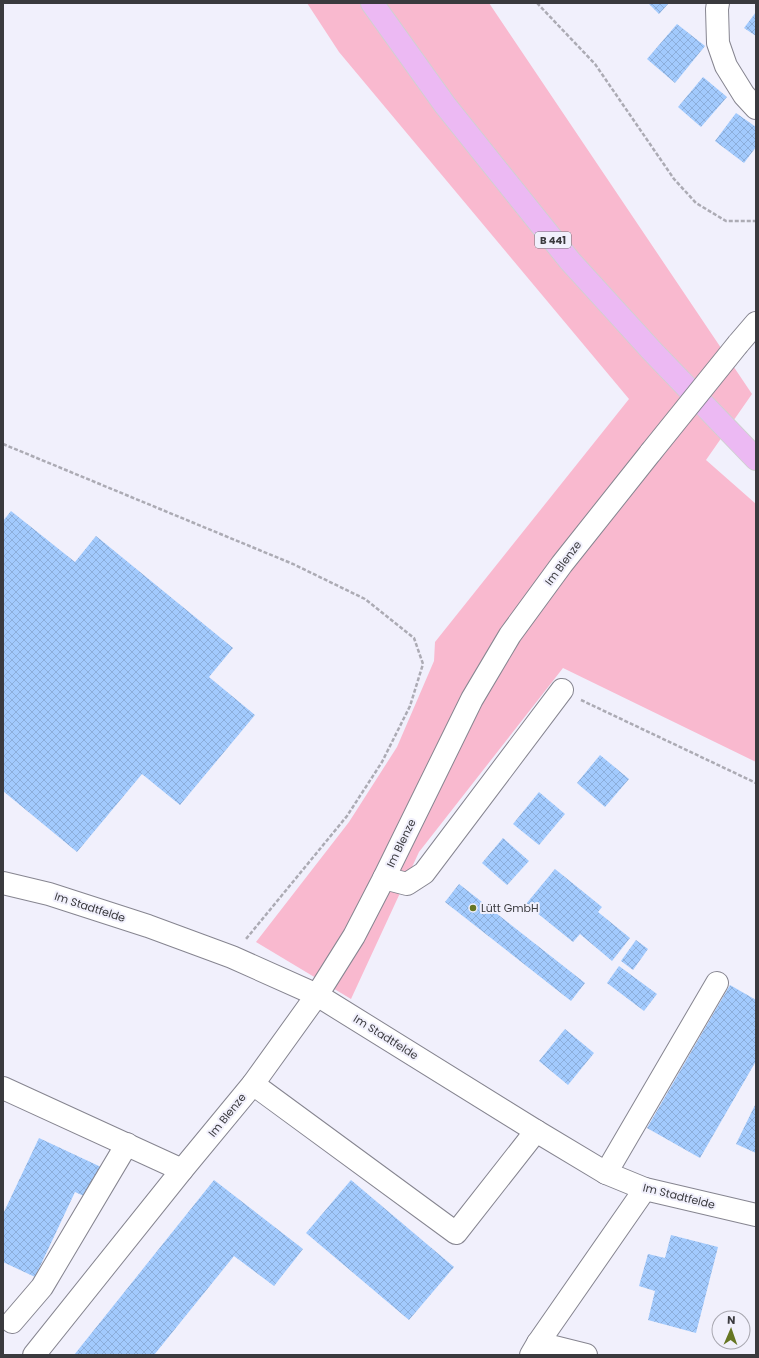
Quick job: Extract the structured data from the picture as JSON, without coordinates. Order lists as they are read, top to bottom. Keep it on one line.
{"streets":{"main road":["B 441"],"street":["Im Blenze","Im Stadtfelde"]},"crossings":[["Im Blenze","Im Stadtfelde"]],"places":["Lütt GmbH"],"north":"top"}
